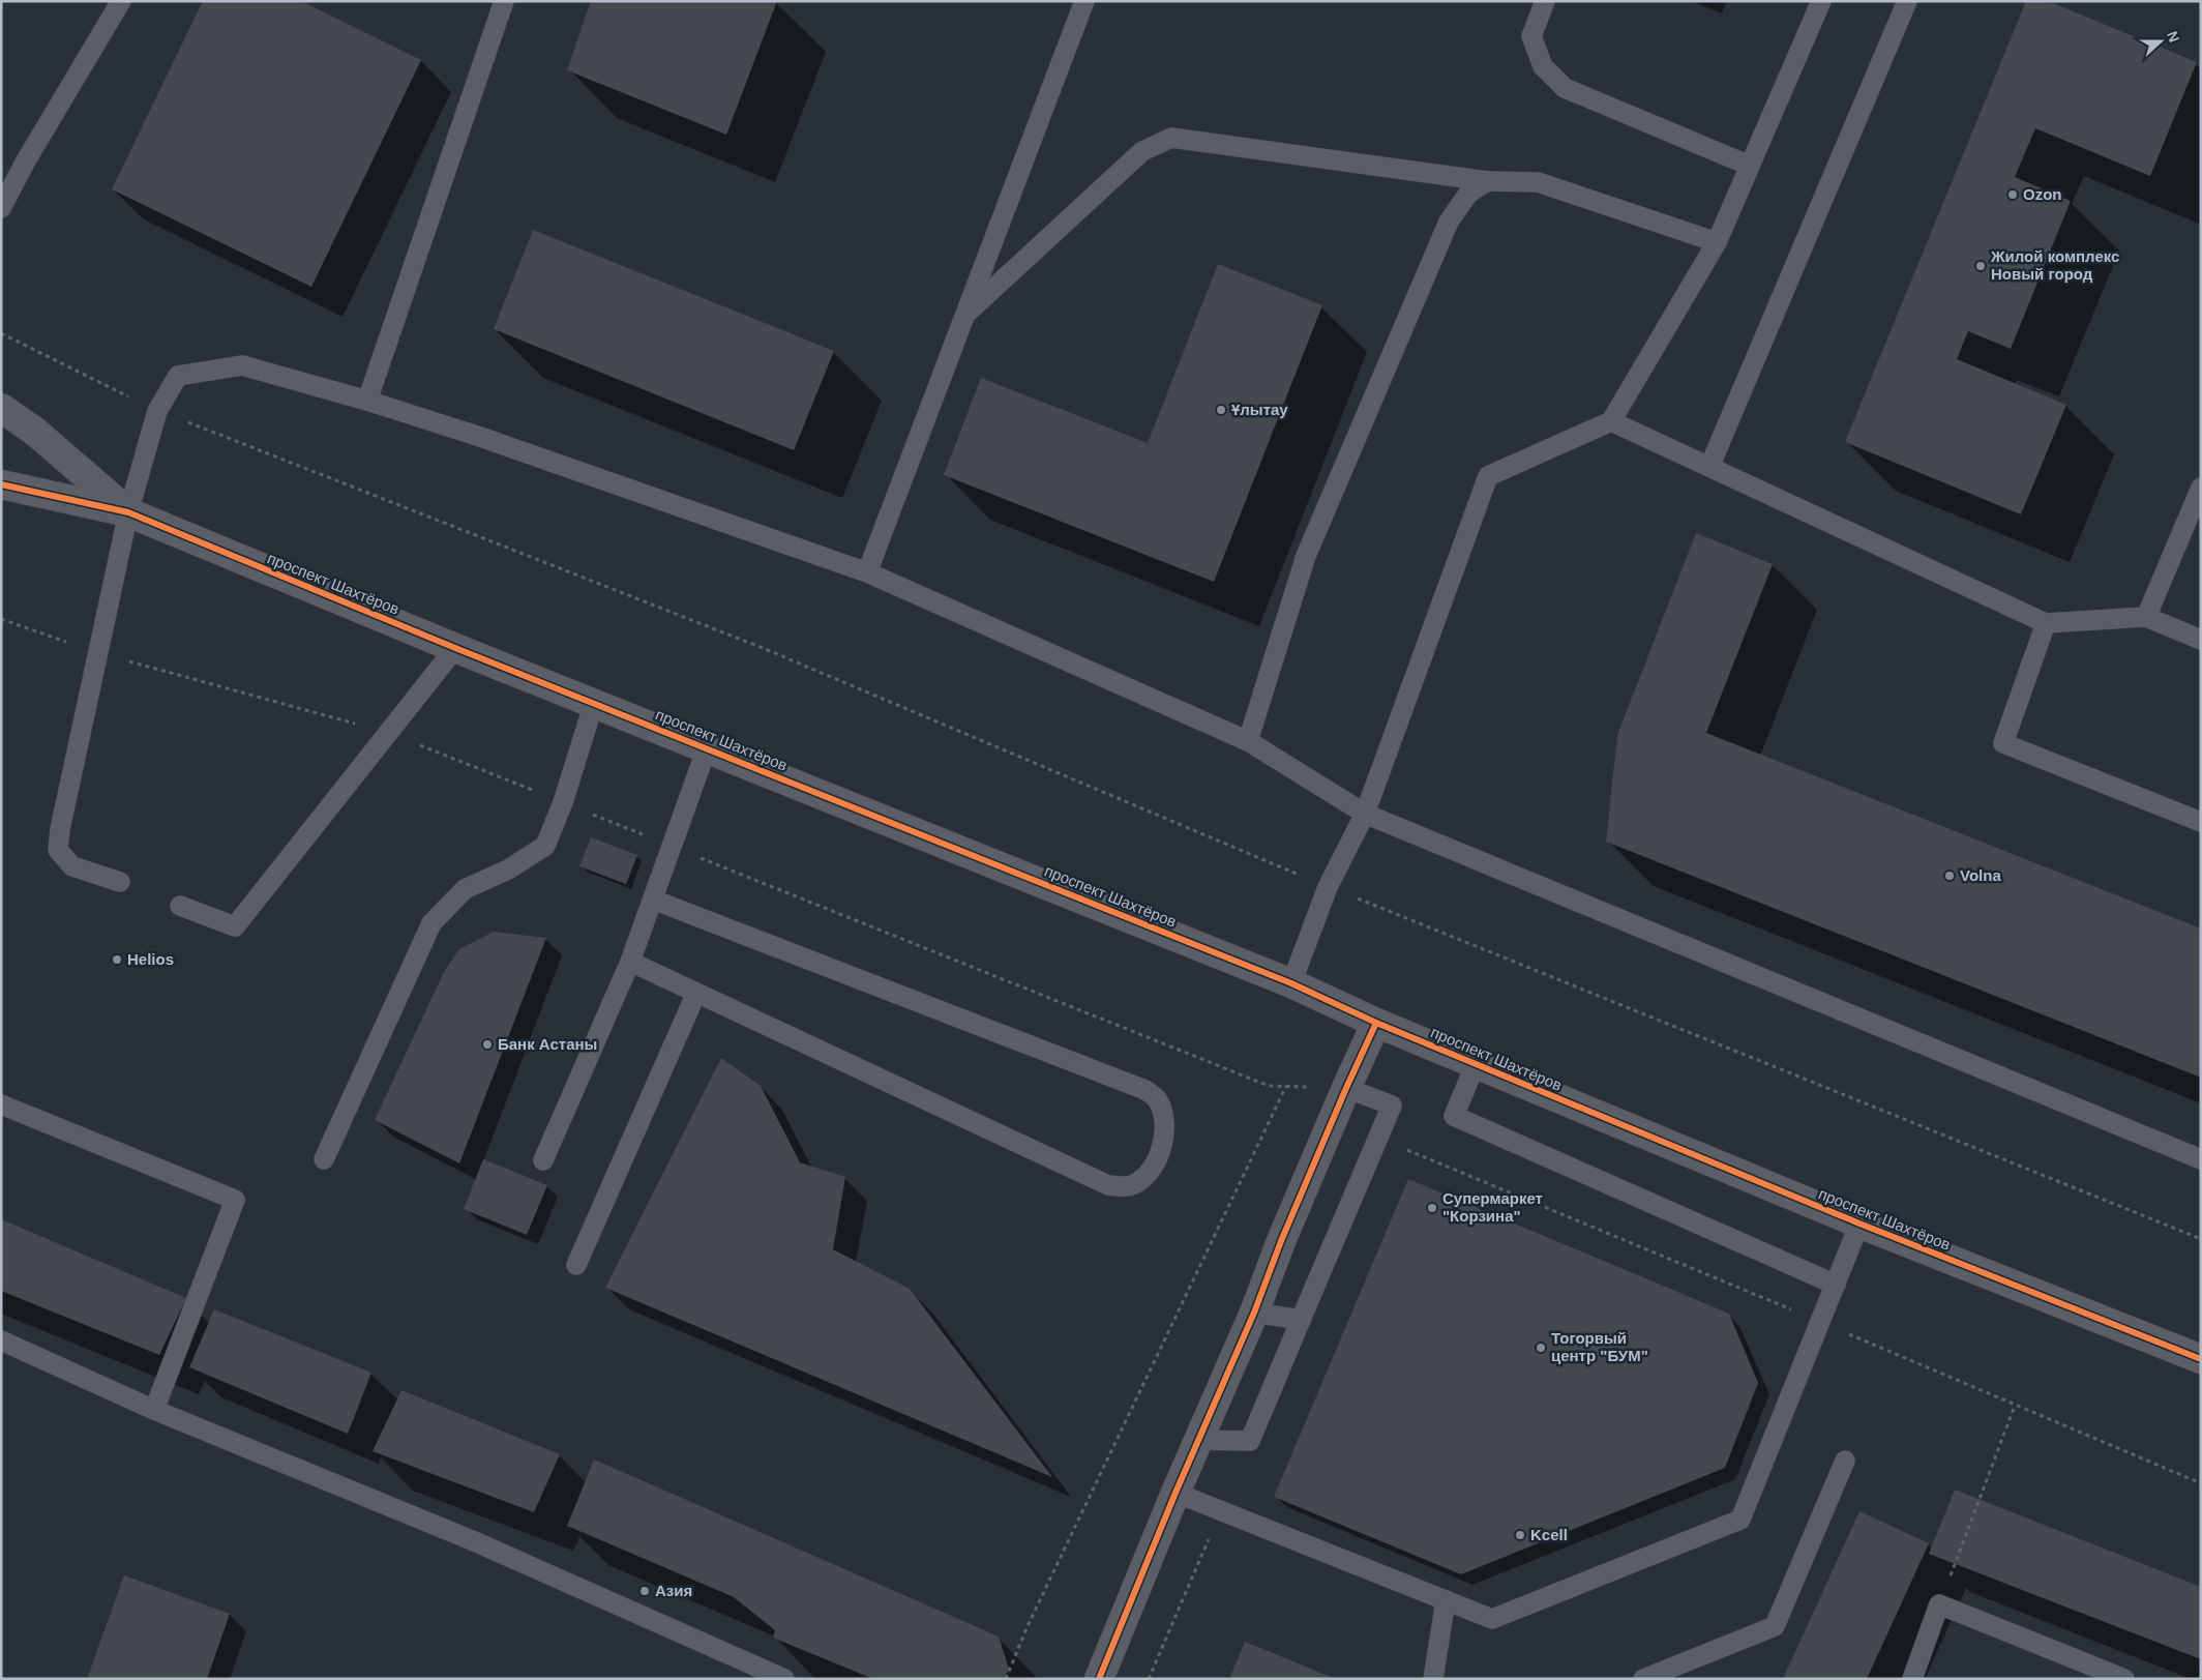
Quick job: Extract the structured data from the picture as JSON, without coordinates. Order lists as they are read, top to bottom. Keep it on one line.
{"streets":{"street":["проспект Шахтёров"]},"places":["Ozon","Жилой комплекс Новый город","Ұлытау","Volna","Helios","Банк Астаны","Супермаркет \"Корзина\"","Тогорвый центр \"БУМ\"","Kcell","Азия"],"north":"right"}
